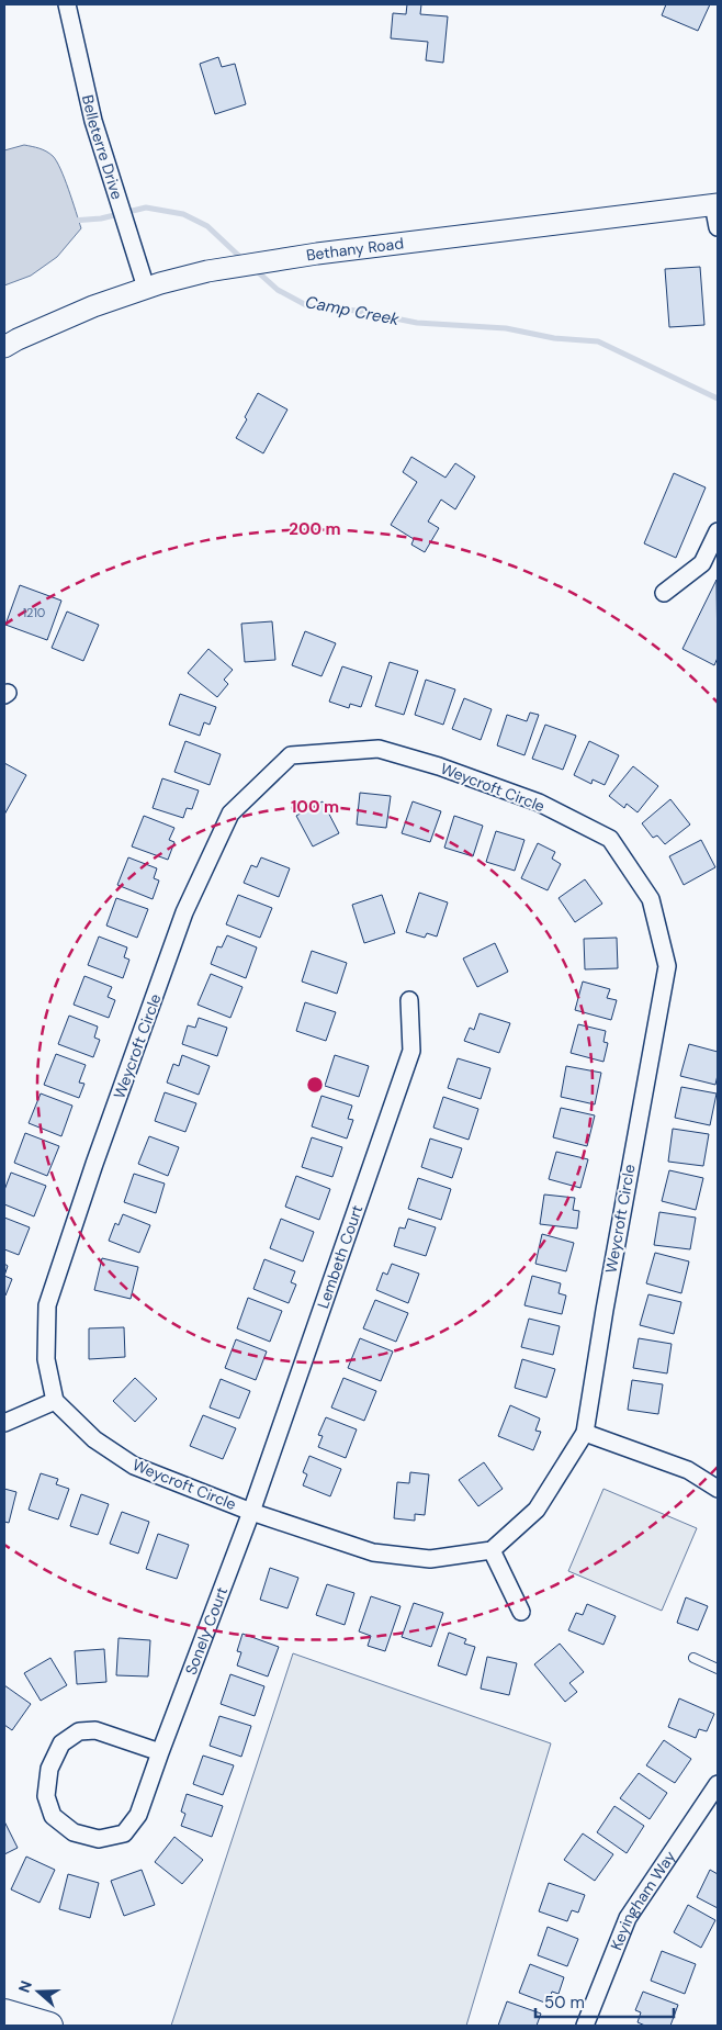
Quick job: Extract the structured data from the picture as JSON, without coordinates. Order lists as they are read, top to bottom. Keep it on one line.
{"streets":{"street":["Belleterre Drive","Bethany Road","Weycroft Circle","Lembeth Court","Sonely Court","Keyingham Way"]},"crossings":[["Belleterre Drive","Bethany Road"],["Weycroft Circle","Lembeth Court"],["Weycroft Circle","Sonely Court"],["Lembeth Court","Sonely Court"]],"water":["Camp Creek"],"house_numbers":["1210"],"scale_bar":"50 m","north":"left","rings":["200 m","100 m"]}
